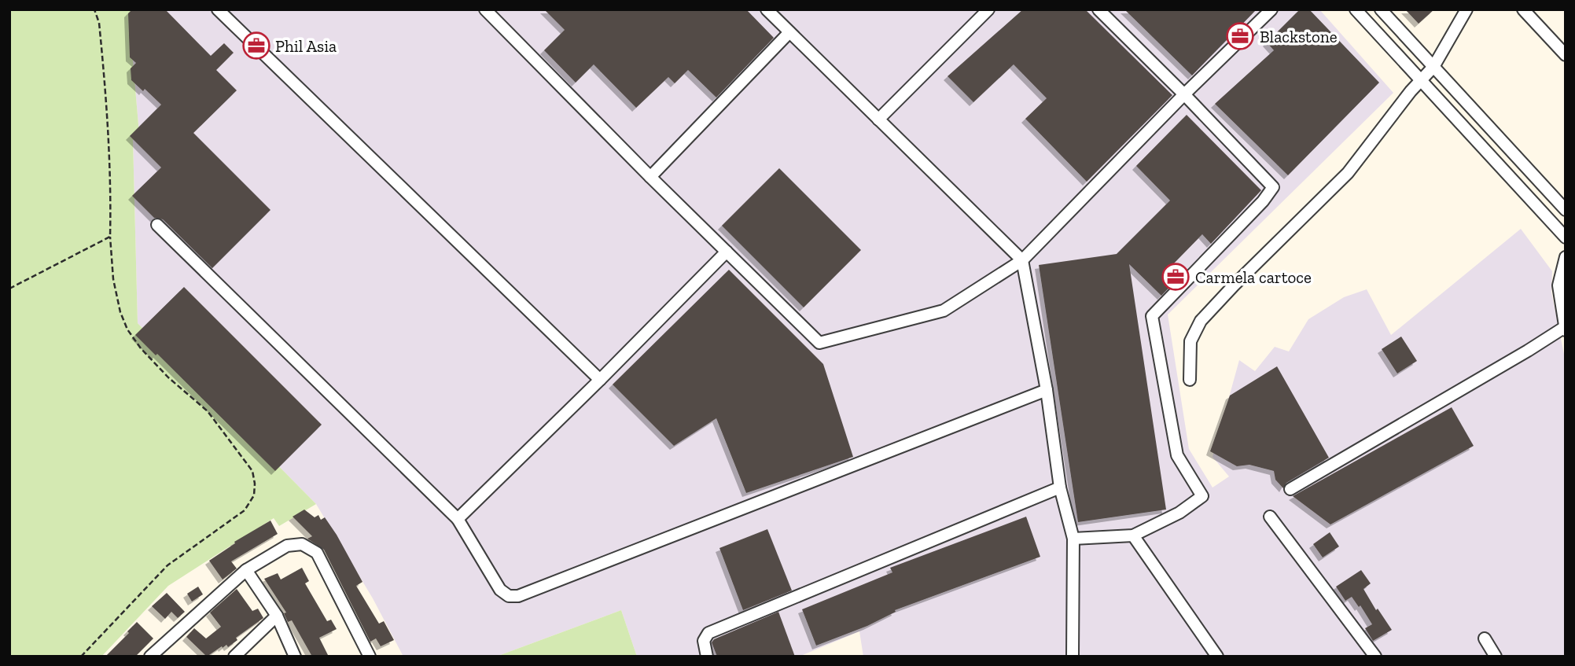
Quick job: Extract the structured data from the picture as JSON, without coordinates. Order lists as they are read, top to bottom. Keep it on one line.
{"places":{"office":["Blackstone","Phil Asia","Carmela cartoce"]}}
